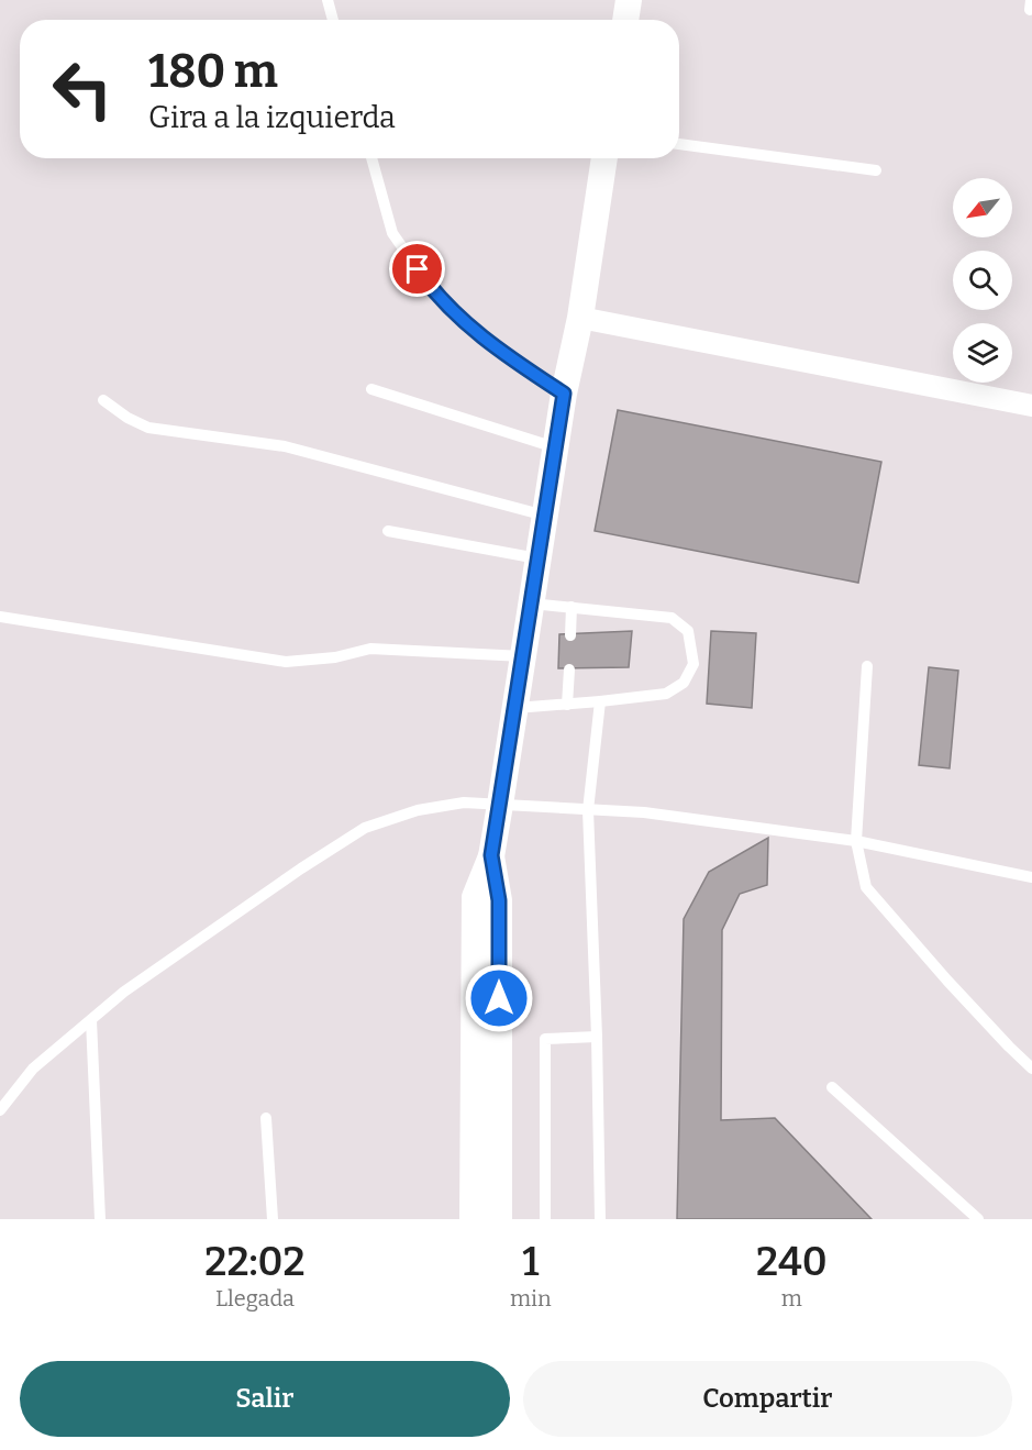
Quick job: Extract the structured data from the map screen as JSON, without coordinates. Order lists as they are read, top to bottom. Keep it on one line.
{"north":"bottom left","page":{"turn":["180 m","Gira a la izquierda"],"eta":["22:02","Llegada","1","min","240","m"],"buttons":["Salir","Compartir"]}}
